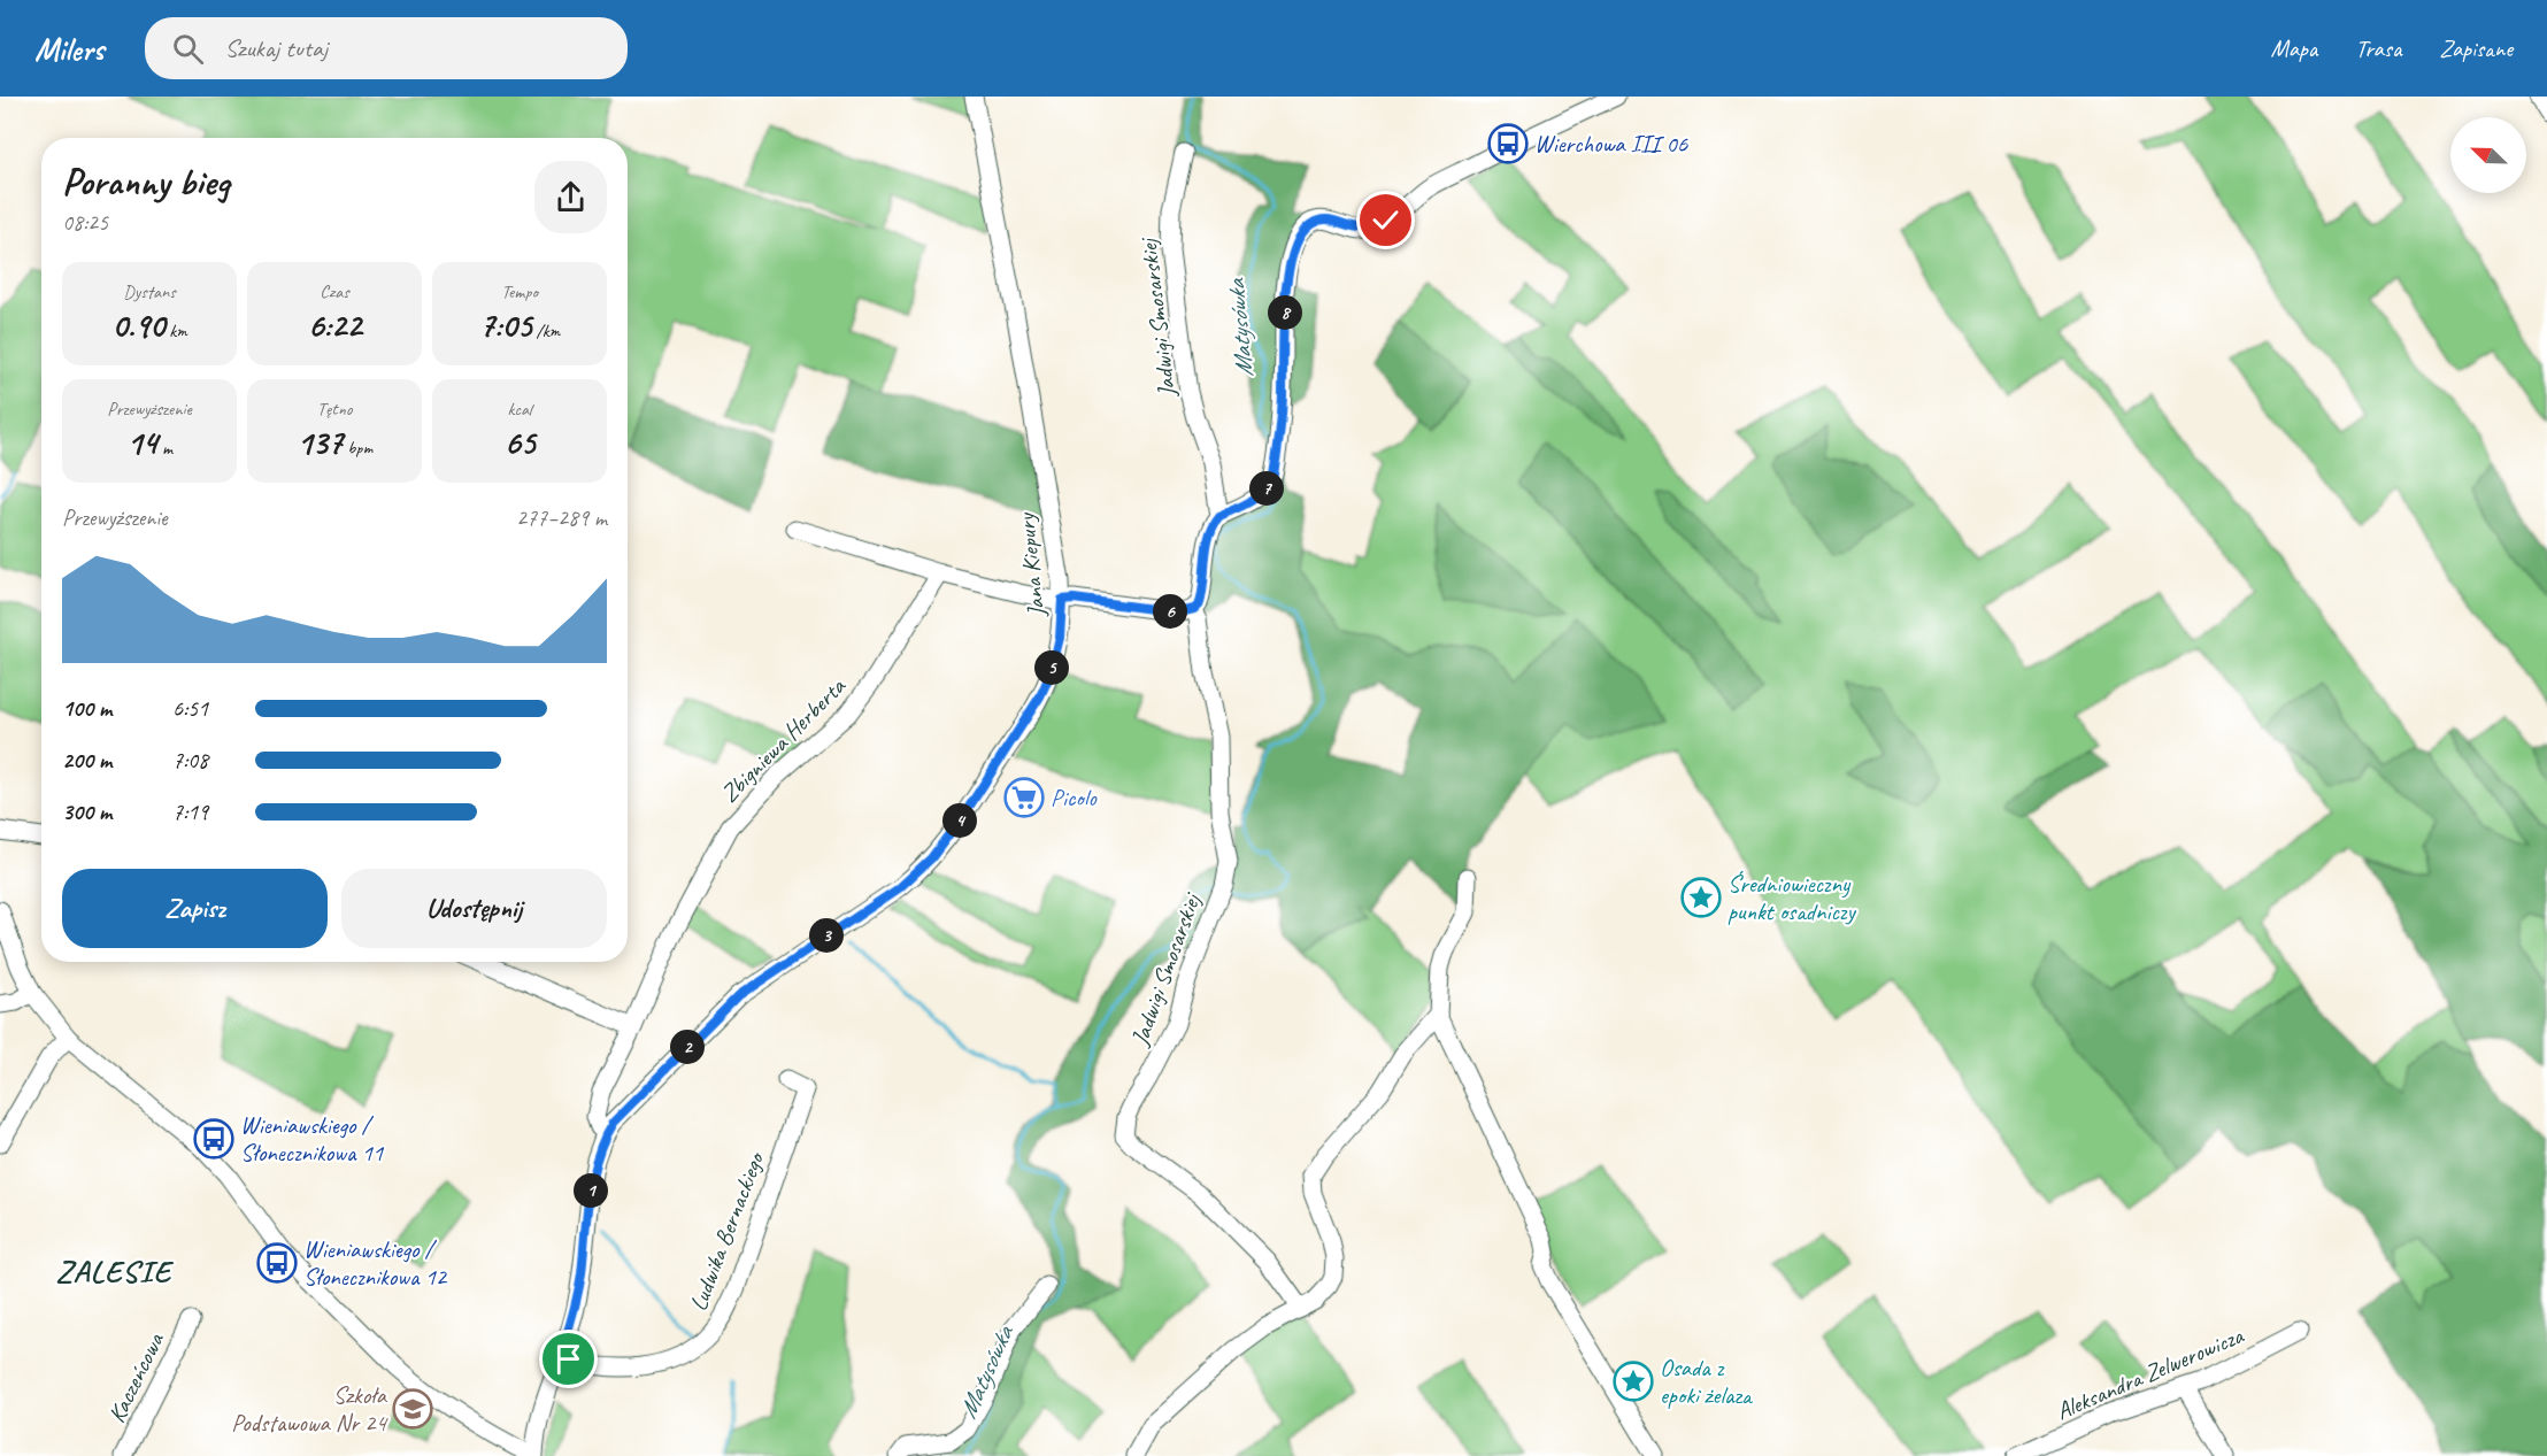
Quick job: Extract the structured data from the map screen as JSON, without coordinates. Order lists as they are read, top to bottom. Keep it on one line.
{"streets":{"street":["Jadwigi Smosarskiej","Jana Kiepury","Zbigniewa Herberta","Ludwika Bernackiego","Aleksandra Zelwerowicza","Kaczeńcowa"]},"crossings":[["Jana Kiepury","Zbigniewa Herberta"],["Jana Kiepury","Ludwika Bernackiego"]],"districts":["ZALESIE"],"water":["Matysówka"],"places":{"bus stop":["Wierchowa III 06","Wieniawskiego / Słonecznikowa 11","Wieniawskiego / Słonecznikowa 12"],"supermarket":["Picolo"],"place":["Średniowieczny punkt osadniczy","Osada z epoki żelaza"],"school or university":["Szkoła Podstawowa Nr 24"]},"north":"top left","page":{"header":"Milers","search":"Szukaj tutaj","nav":["Mapa","Trasa","Zapisane"],"heading":["Poranny bieg","08:25"],"stats":[["Dystans","0.90 km"],["Czas","6:22"],["Tempo","7:05 /km"],["Przewyższenie","14 m"],["Tętno","137 bpm"],["kcal","65"]],"pins":["8","7","6","5","4","3","2","1"],"chart":["Przewyższenie","277–289 m"],"list":[{"name":"100 m","note":"6:51"},{"name":"200 m","note":"7:08"},{"name":"300 m","note":"7:19"}],"buttons":["Zapisz","Udostępnij"]}}
